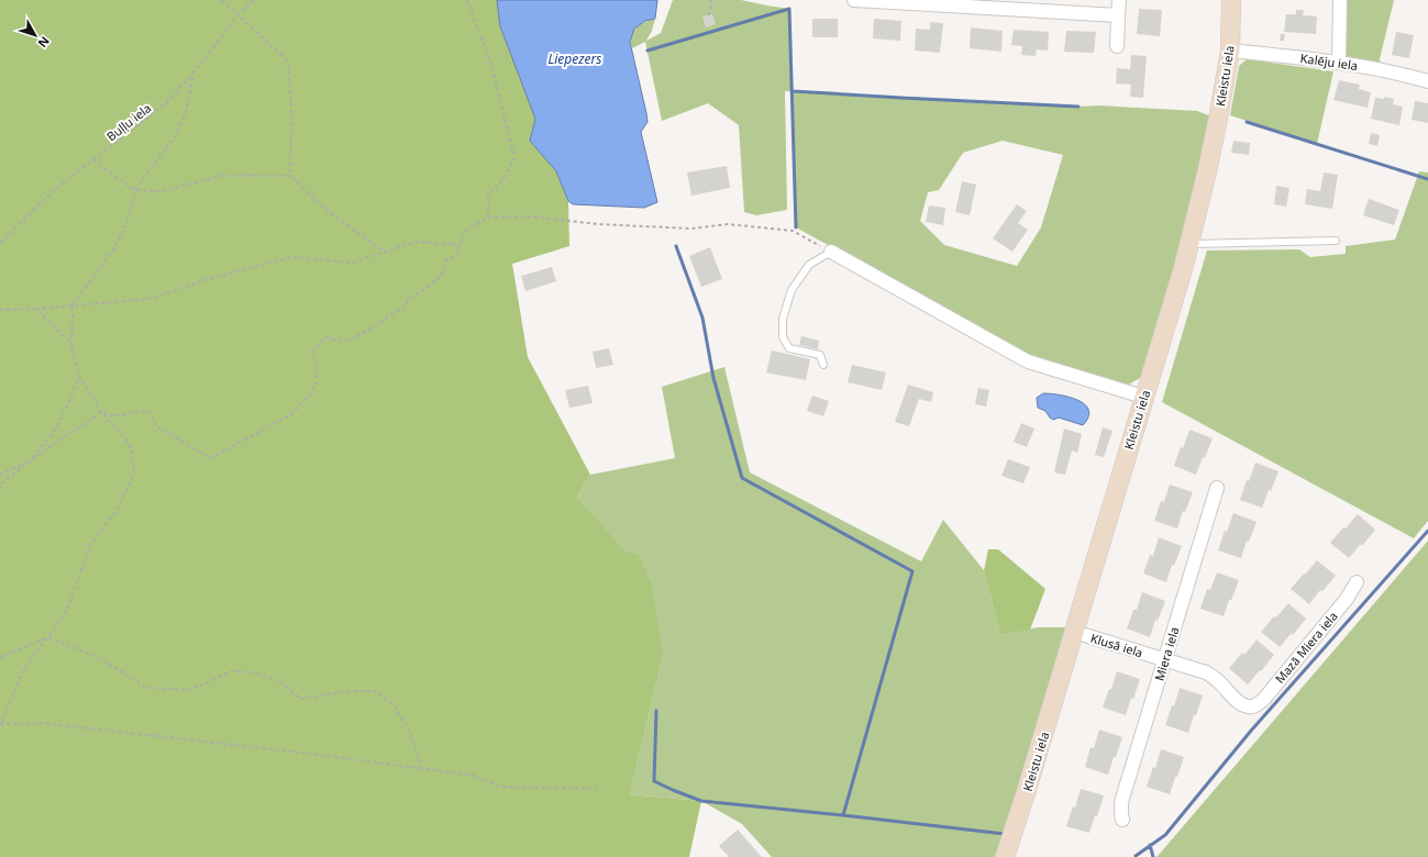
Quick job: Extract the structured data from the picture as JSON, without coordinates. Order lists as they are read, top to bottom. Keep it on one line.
{"streets":{"street":["Kalēju iela","Kleistu iela","Klusā iela","Mazā Miera iela","Miera iela"],"path":["Buļļu iela"]},"crossings":[["Kalēju iela","Kleistu iela"],["Kleistu iela","Klusā iela"],["Klusā iela","Mazā Miera iela"],["Klusā iela","Miera iela"]],"water":["Liepezers"],"north":"bottom right"}
